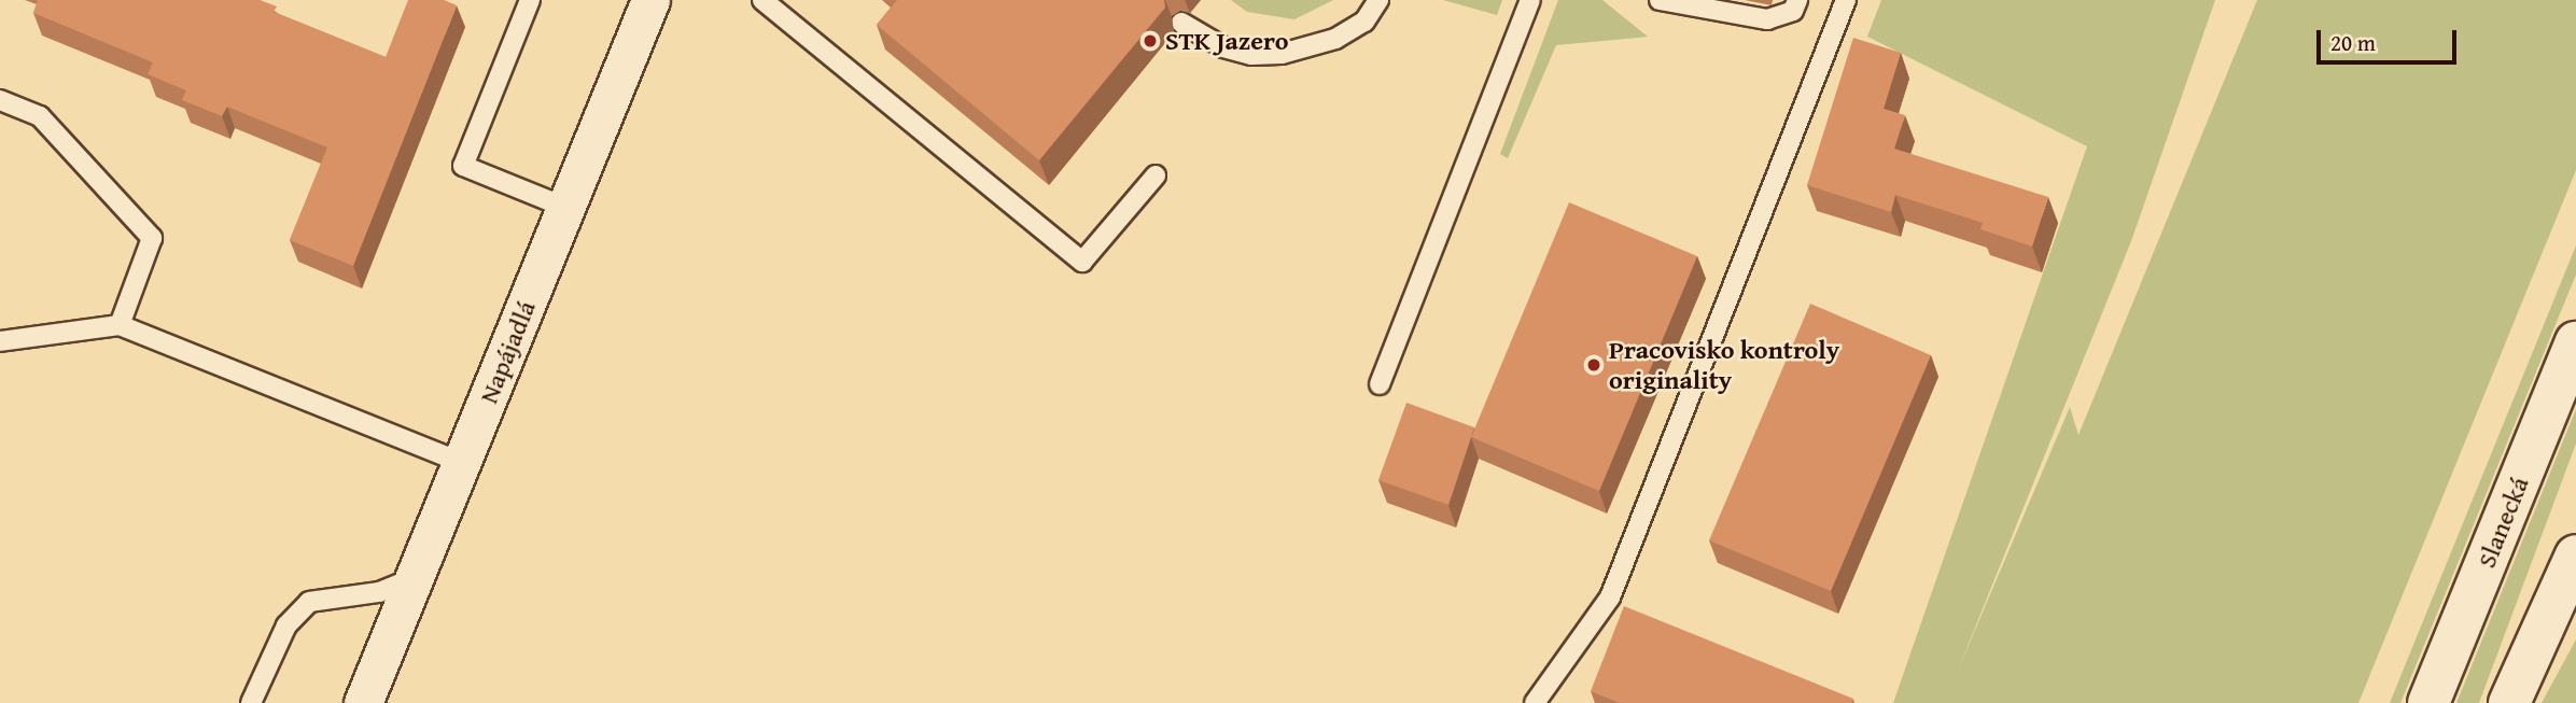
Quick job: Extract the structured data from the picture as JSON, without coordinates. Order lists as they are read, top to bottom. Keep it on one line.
{"streets":{"main road":["Slanecká"],"street":["Napájadlá"]},"places":["STK Jazero","Pracovisko kontroly originality"],"scale_bar":"20 m"}
